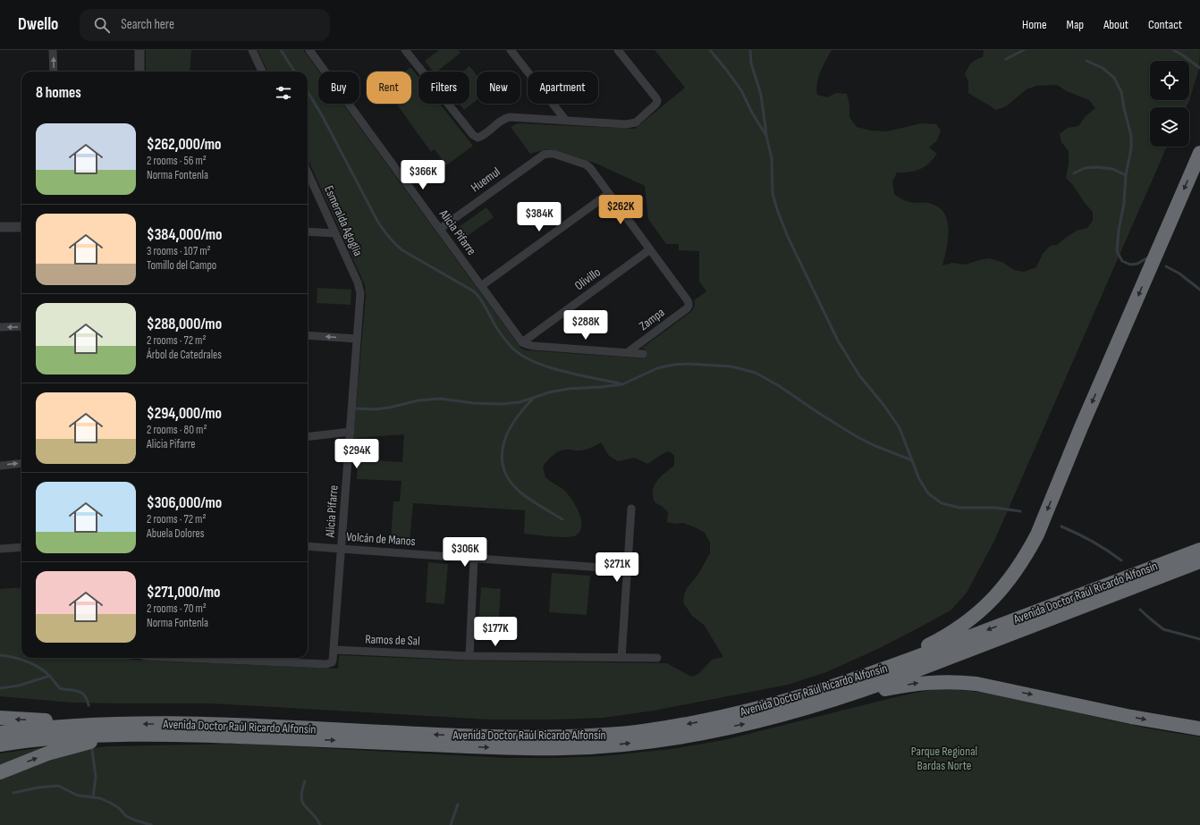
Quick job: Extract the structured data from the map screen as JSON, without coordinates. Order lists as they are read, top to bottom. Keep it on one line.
{"streets":{"highway":["Avenida Doctor Raúl Ricardo Alfonsín"],"street":["Huemul","Esmeralda Agoglia","Alicia Pifarre","Olivillo","Zampa","Volcán de Manos","Ramos de Sal"]},"crossings":[["Huemul","Alicia Pifarre"],["Esmeralda Agoglia","Alicia Pifarre"],["Alicia Pifarre","Olivillo"],["Alicia Pifarre","Volcán de Manos"],["Alicia Pifarre","Ramos de Sal"],["Olivillo","Zampa"]],"parks":["Parque Regional Bardas Norte"],"page":{"header":"Dwello","search":"Search here","nav":["Home","Map","About","Contact"],"chip":["Buy","Rent","Filters","New","Apartment"],"heading":"8 homes","list":[{"name":"$262,000/mo","note":"2 rooms · 56 m² · Norma Fontenla"},{"name":"$384,000/mo","note":"3 rooms · 107 m² · Tomillo del Campo"},{"name":"$288,000/mo","note":"2 rooms · 72 m² · Árbol de Catedrales"},{"name":"$294,000/mo","note":"2 rooms · 80 m² · Alicia Pifarre"},{"name":"$306,000/mo","note":"2 rooms · 72 m² · Abuela Dolores"},{"name":"$271,000/mo","note":"2 rooms · 70 m² · Norma Fontenla"}],"price":["$366K","$262K","$384K","$288K","$294K","$306K","$271K","$177K"]}}
